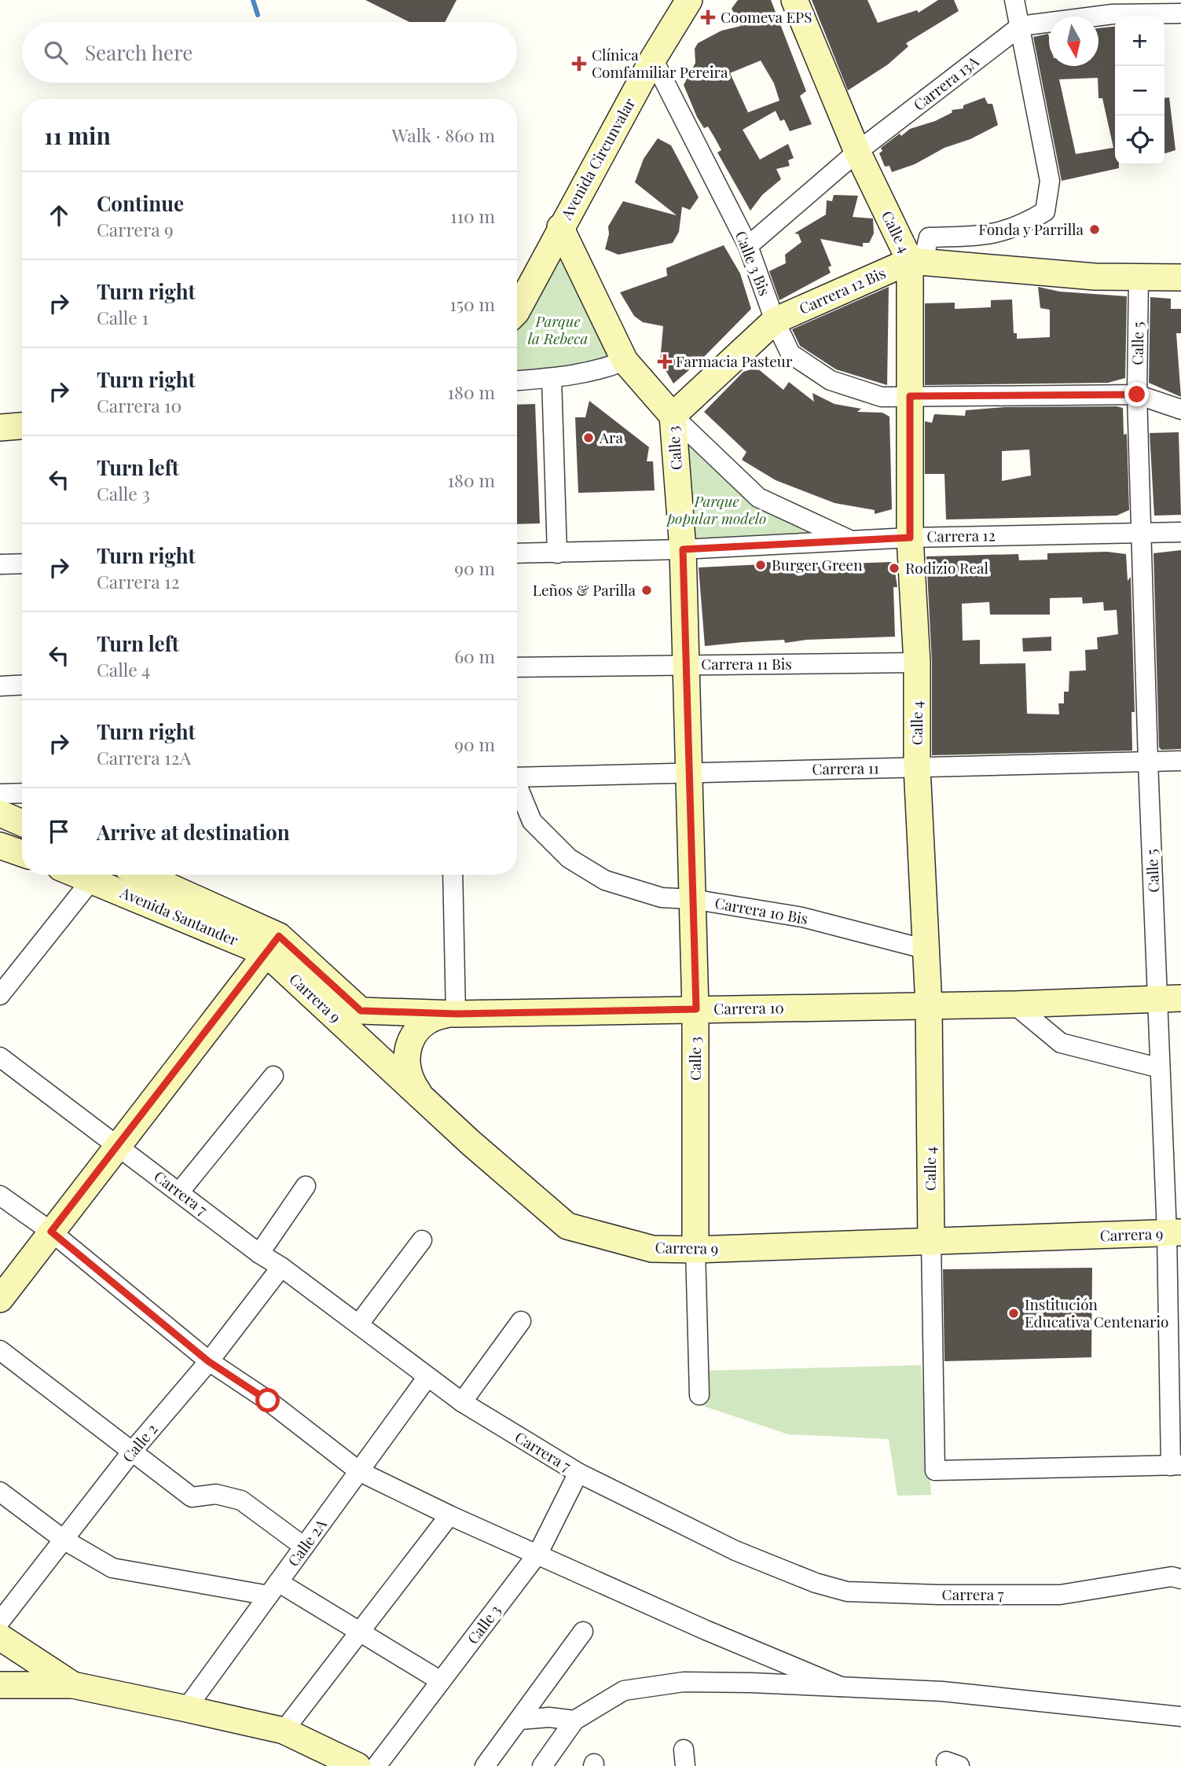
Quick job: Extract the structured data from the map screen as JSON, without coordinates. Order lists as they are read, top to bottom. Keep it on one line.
{"streets":{"main road":["Avenida Circunvalar","Calle 4","Carrera 12 Bis","Calle 3","Avenida Santander","Carrera 9","Carrera 10"],"street":["Carrera 13A","Calle 3 Bis","Calle 5","Carrera 12","Carrera 11 Bis","Carrera 11","Carrera 10 Bis","Carrera 7","Calle 2","Calle 2A"]},"crossings":[["Carrera 13A","Calle 4"],["Carrera 13A","Calle 3 Bis"],["Avenida Circunvalar","Calle 3 Bis"],["Avenida Circunvalar","Calle 3"],["Calle 4","Calle 3 Bis"],["Calle 4","Carrera 12 Bis"],["Calle 4","Calle 5"],["Calle 4","Carrera 12"],["Calle 4","Carrera 11 Bis"],["Calle 4","Carrera 11"],["Calle 4","Carrera 10 Bis"],["Calle 4","Carrera 9"],["Calle 4","Carrera 10"],["Calle 3 Bis","Carrera 12 Bis"],["Calle 3 Bis","Calle 5"],["Carrera 12 Bis","Calle 5"],["Carrera 12 Bis","Calle 3"],["Calle 5","Carrera 12"],["Calle 5","Carrera 11"],["Calle 5","Carrera 9"],["Calle 5","Carrera 10"],["Calle 3","Carrera 12"],["Calle 3","Carrera 11 Bis"],["Calle 3","Carrera 11"],["Calle 3","Carrera 10 Bis"],["Calle 3","Carrera 9"],["Calle 3","Carrera 10"],["Calle 3","Carrera 7"],["Avenida Santander","Carrera 9"],["Avenida Santander","Carrera 10"],["Carrera 9","Carrera 10"],["Carrera 7","Calle 2"],["Carrera 7","Calle 2A"]],"parks":["Parque la Rebeca","Parque popular modelo"],"places":{"health":["Coomeva EPS","Clínica Comfamiliar Pereira","Farmacia Pasteur"],"other":["Fonda y Parrilla","Ara","Burger Green","Rodizio Real","Leños & Parilla","Institución Educativa Centenario"]},"north":"bottom","page":{"map_buttons":["+","−"],"search":"Search here","heading":["11 min","Walk · 860 m"],"list":[["Continue","Carrera 9","110 m"],["Turn right","Calle 1","150 m"],["Turn right","Carrera 10","180 m"],["Turn left","Calle 3","180 m"],["Turn right","Carrera 12","90 m"],["Turn left","Calle 4","60 m"],["Turn right","Carrera 12A","90 m"],"Arrive at destination"]}}
